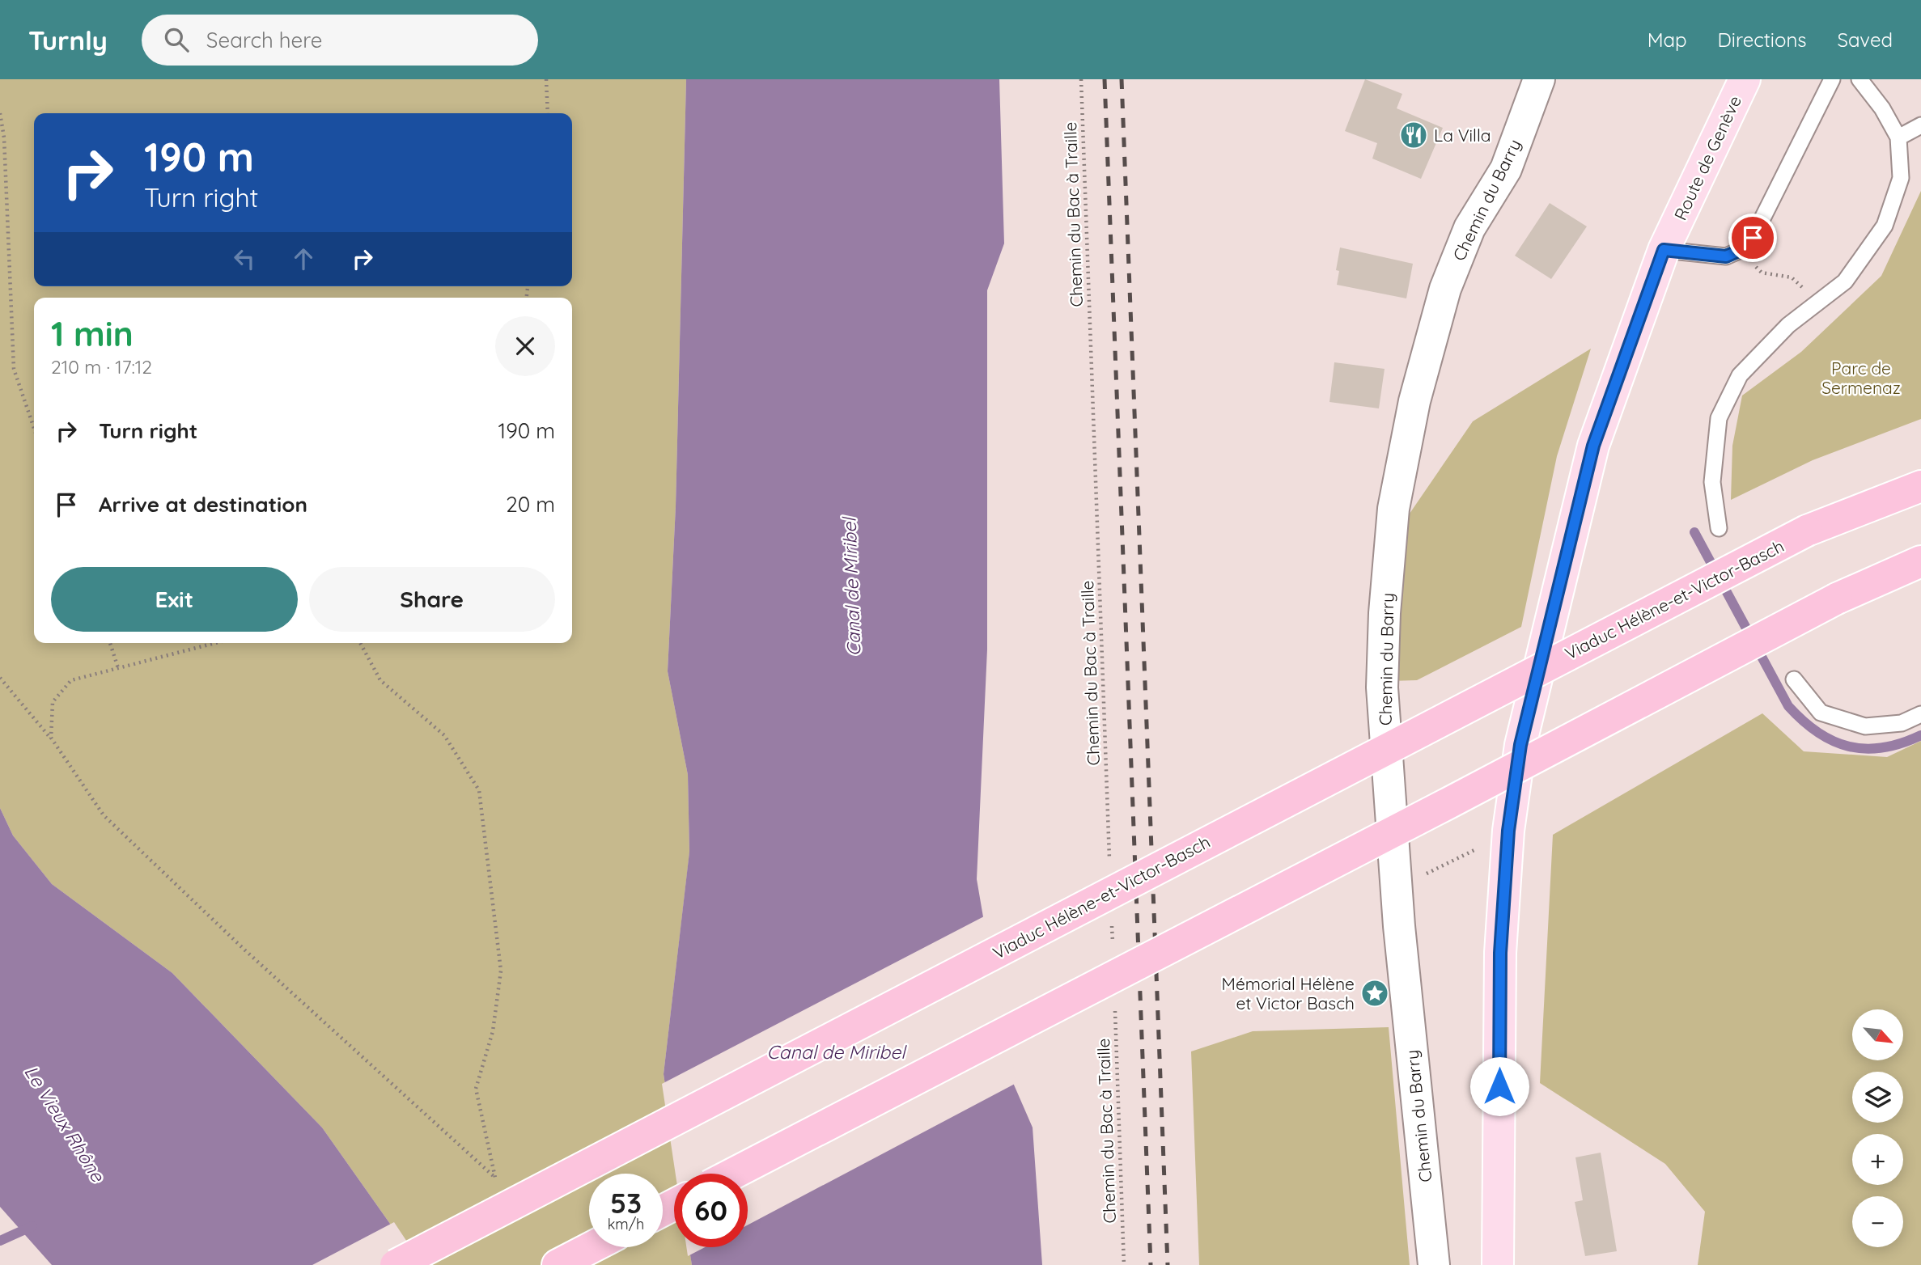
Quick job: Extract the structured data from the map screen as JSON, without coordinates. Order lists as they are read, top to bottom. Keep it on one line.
{"streets":{"highway":["Viaduc Hélène-et-Victor-Basch"],"main road":["Route de Genève"],"street":["Chemin du Barry"],"path":["Chemin du Bac à Traille"]},"water":["Canal de Miribel","Le Vieux Rhône"],"parks":["Parc de Sermenaz"],"places":{"restaurant":["La Villa"],"place":["Mémorial Hélène et Victor Basch"]},"north":"bottom right","page":{"header":"Turnly","search":"Search here","nav":["Map","Directions","Saved"],"turn":["190 m","Turn right"],"heading":["1 min","210 m · 17:12"],"list":[{"name":"Turn right","value":"190 m"},{"name":"Arrive at destination","value":"20 m"}],"buttons":["Exit","Share"],"map_buttons":["+","−"],"speed":"53 km/h","limit":"60"}}
